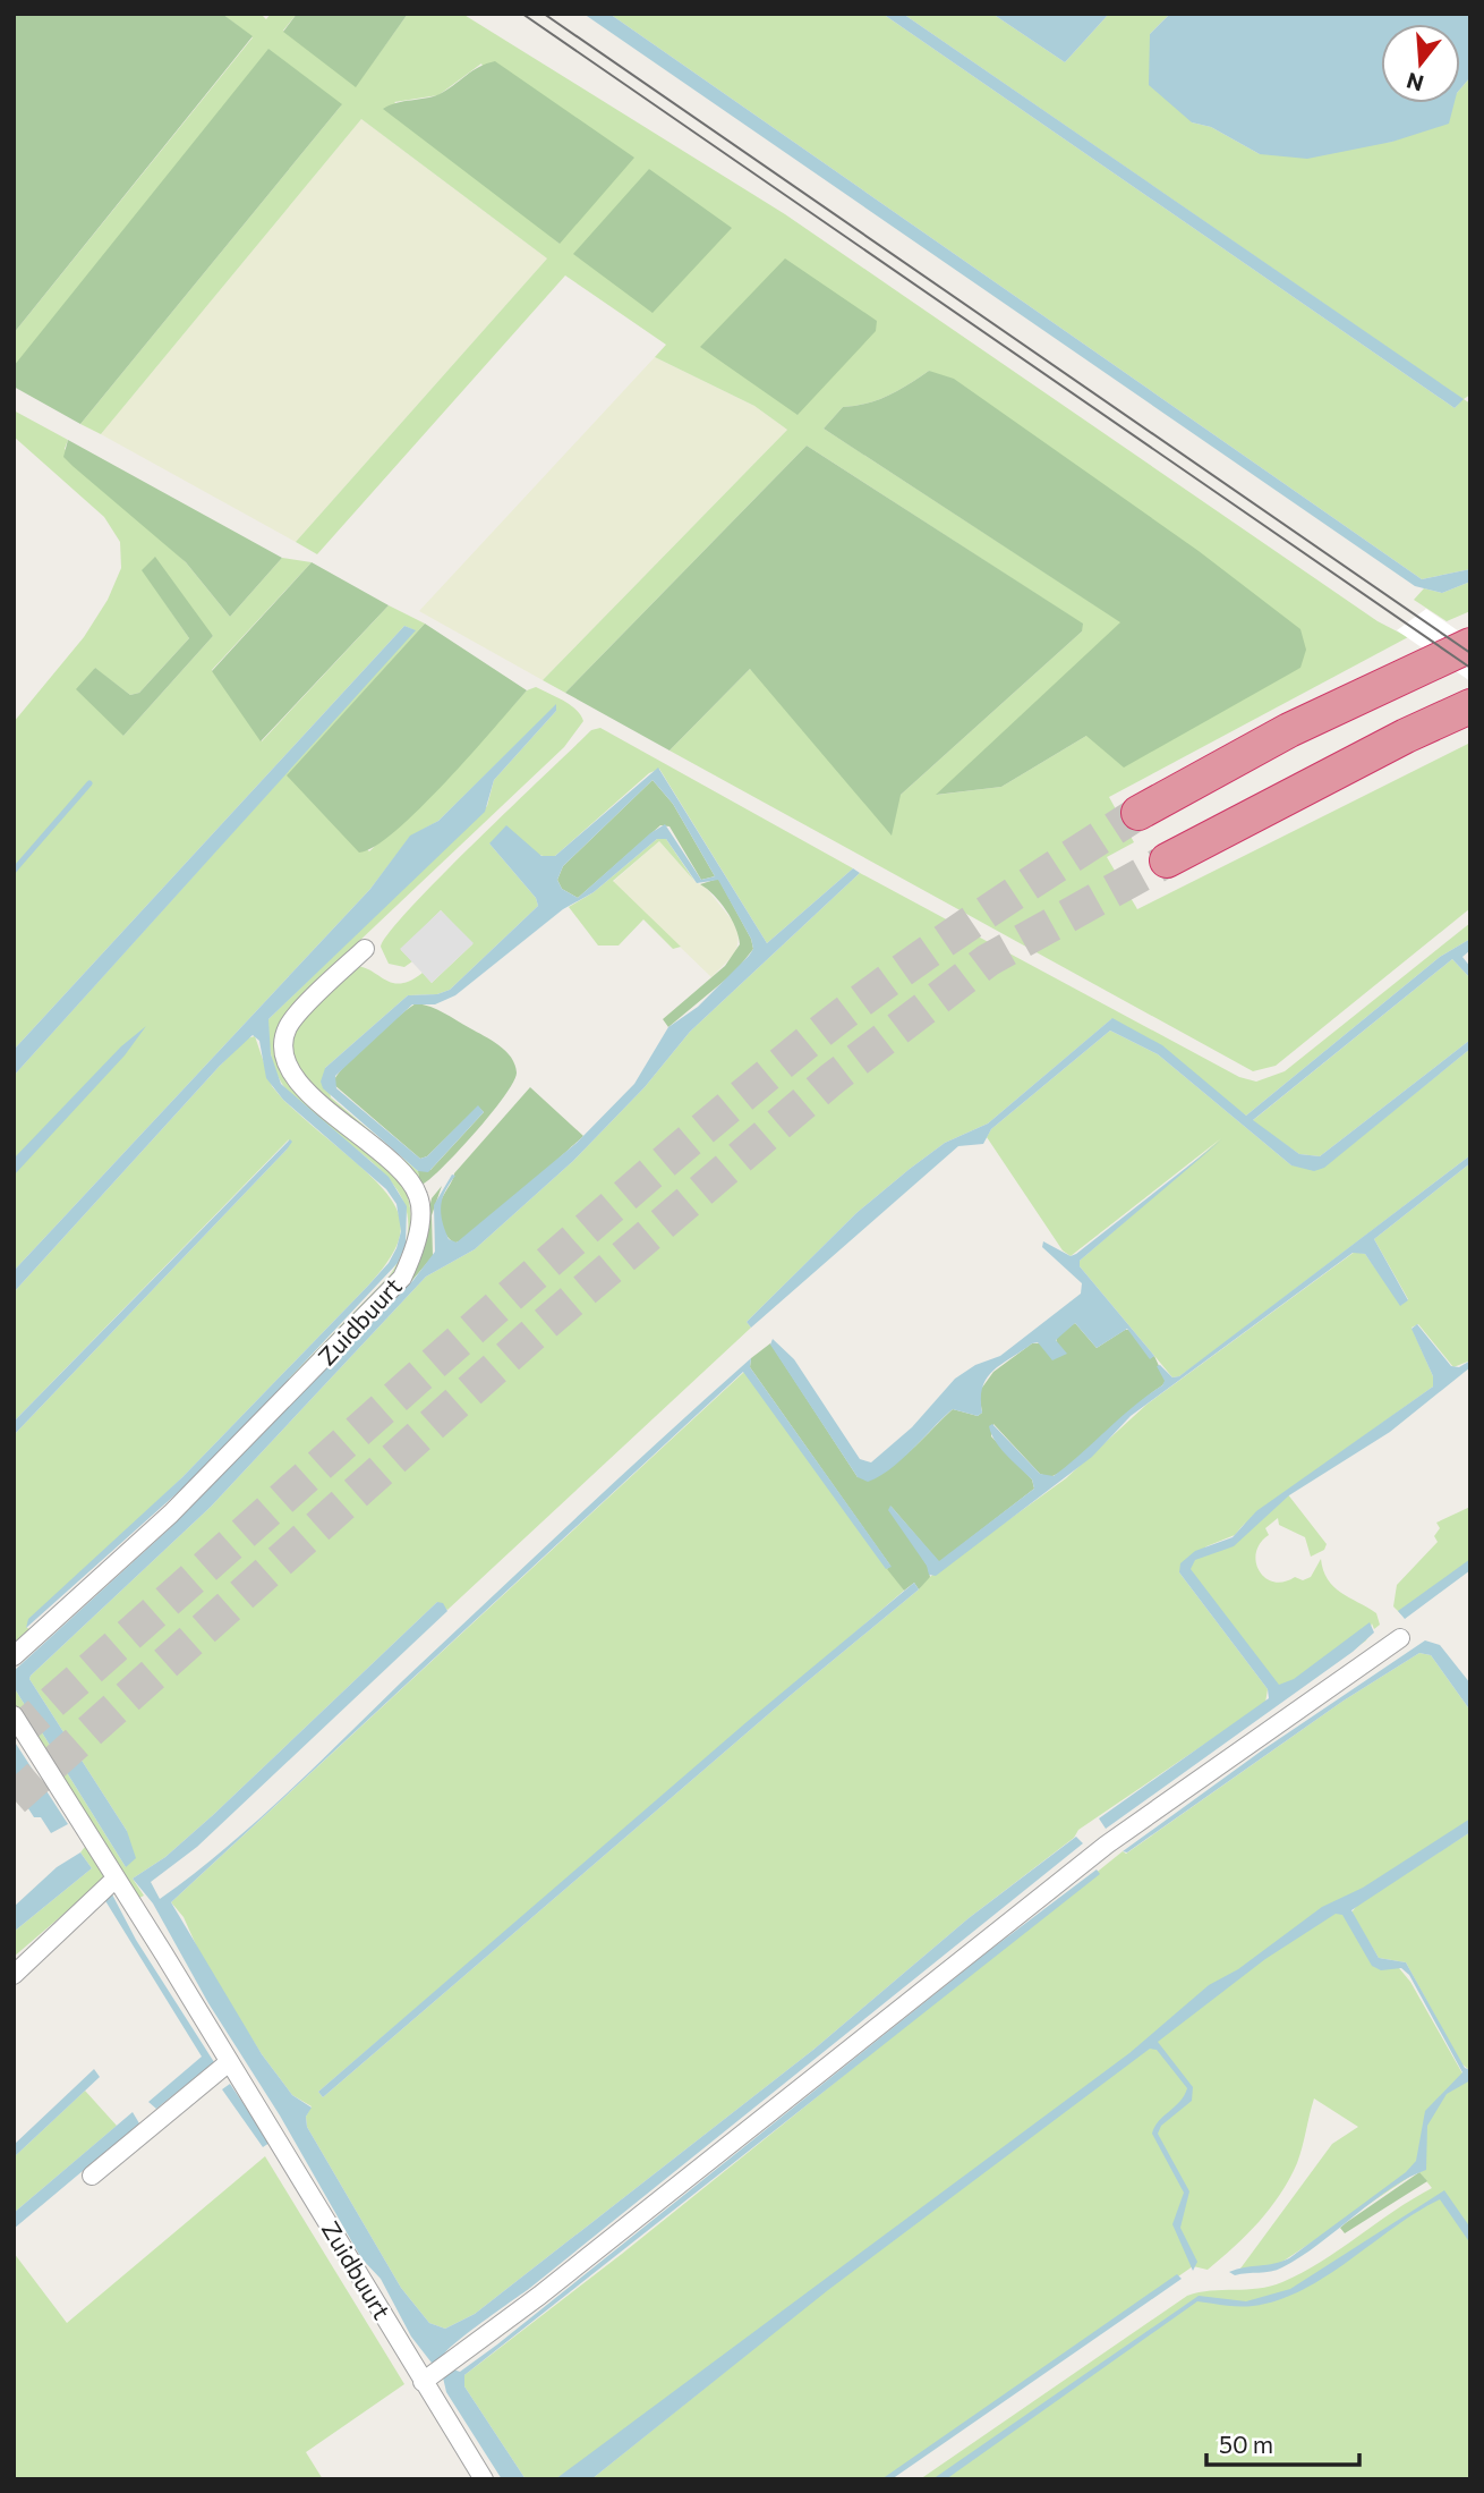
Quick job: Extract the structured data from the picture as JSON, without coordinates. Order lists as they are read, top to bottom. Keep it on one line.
{"streets":{"street":["Zuidbuurt"]},"scale_bar":"50 m","north":"bottom"}
